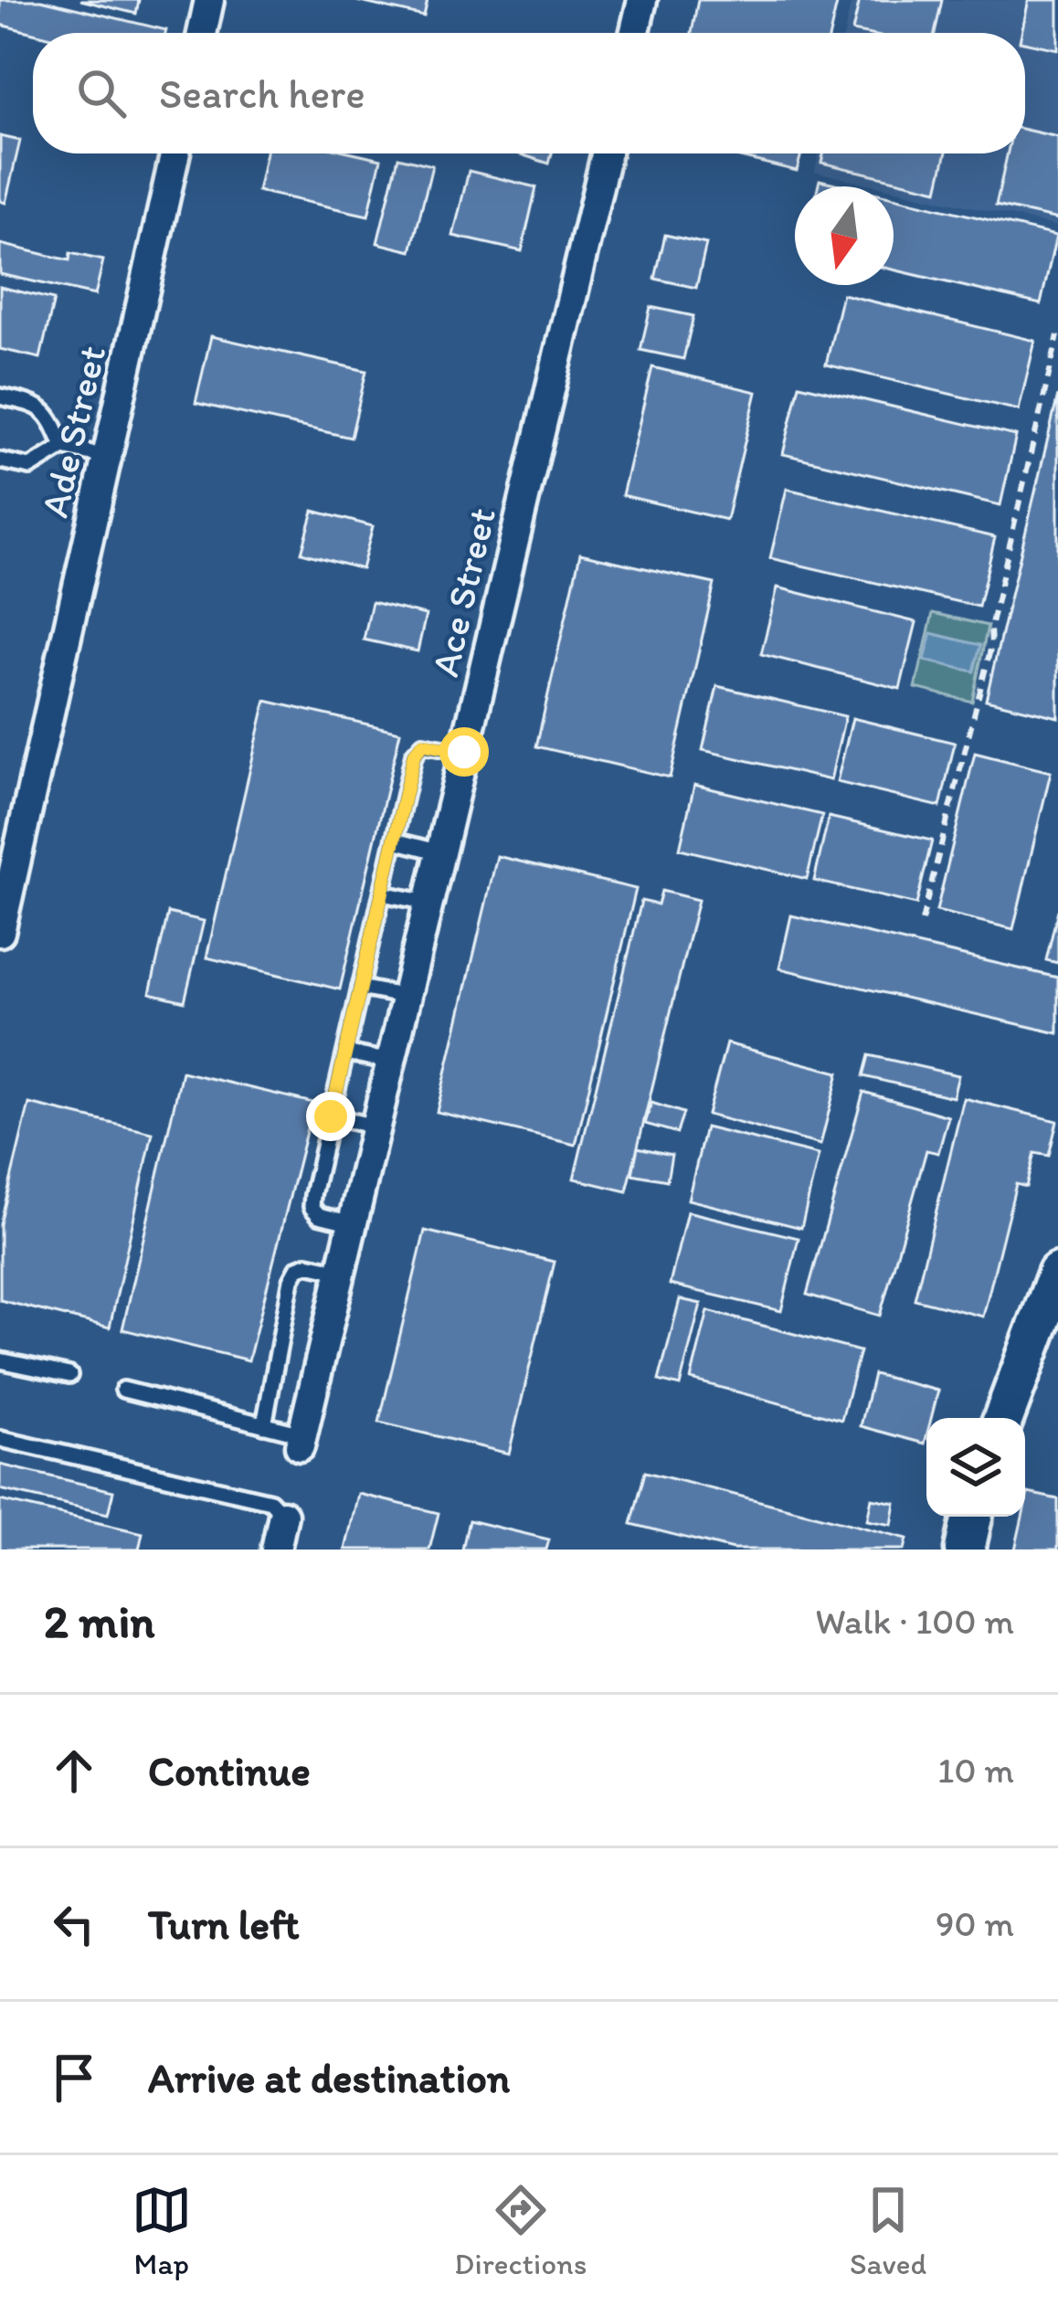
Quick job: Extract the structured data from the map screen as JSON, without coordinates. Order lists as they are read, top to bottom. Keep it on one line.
{"streets":{"street":["Ade Street","Ace Street"]},"north":"bottom","page":{"search":"Search here","heading":["2 min","Walk · 100 m"],"list":[["Continue","10 m"],["Turn left","90 m"],"Arrive at destination"],"nav":["Map","Directions","Saved"]}}
